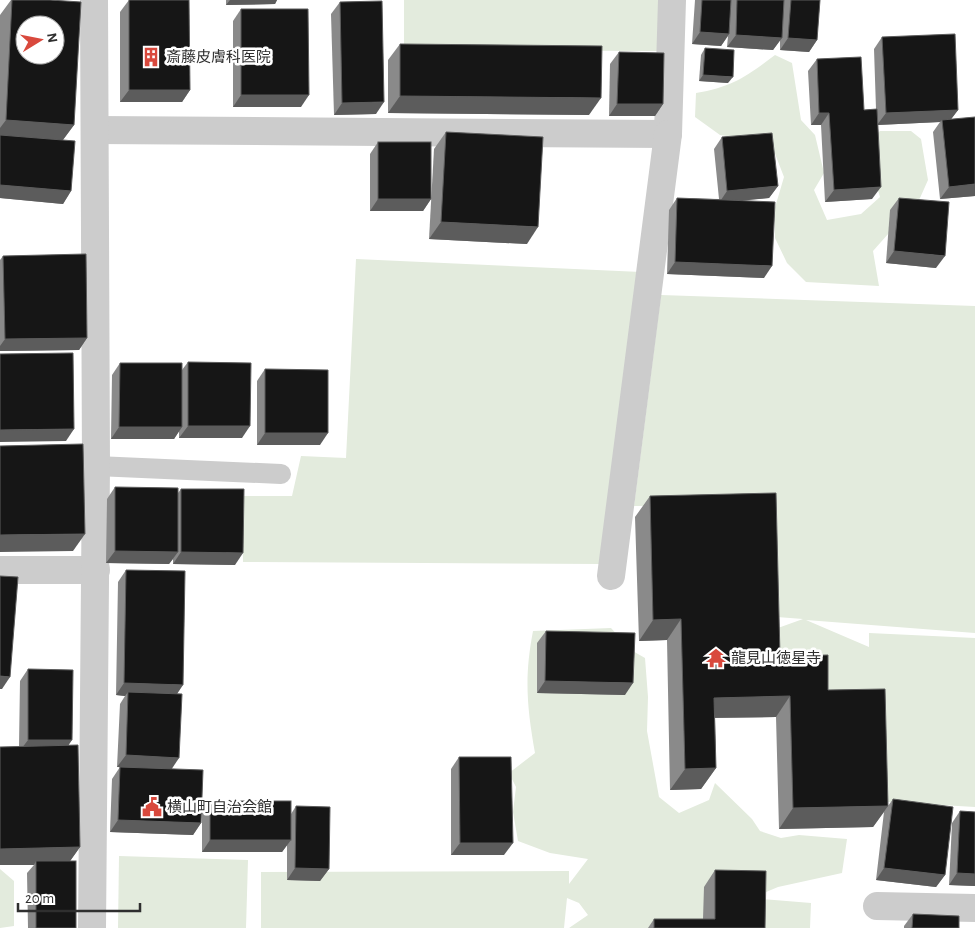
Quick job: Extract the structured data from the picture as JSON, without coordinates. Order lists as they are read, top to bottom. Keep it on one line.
{"places":{"building":["斎藤皮膚科医院"],"temple":["龍見山徳星寺"],"public building":["横山町自治会館"]},"scale_bar":"20 m","north":"right"}
